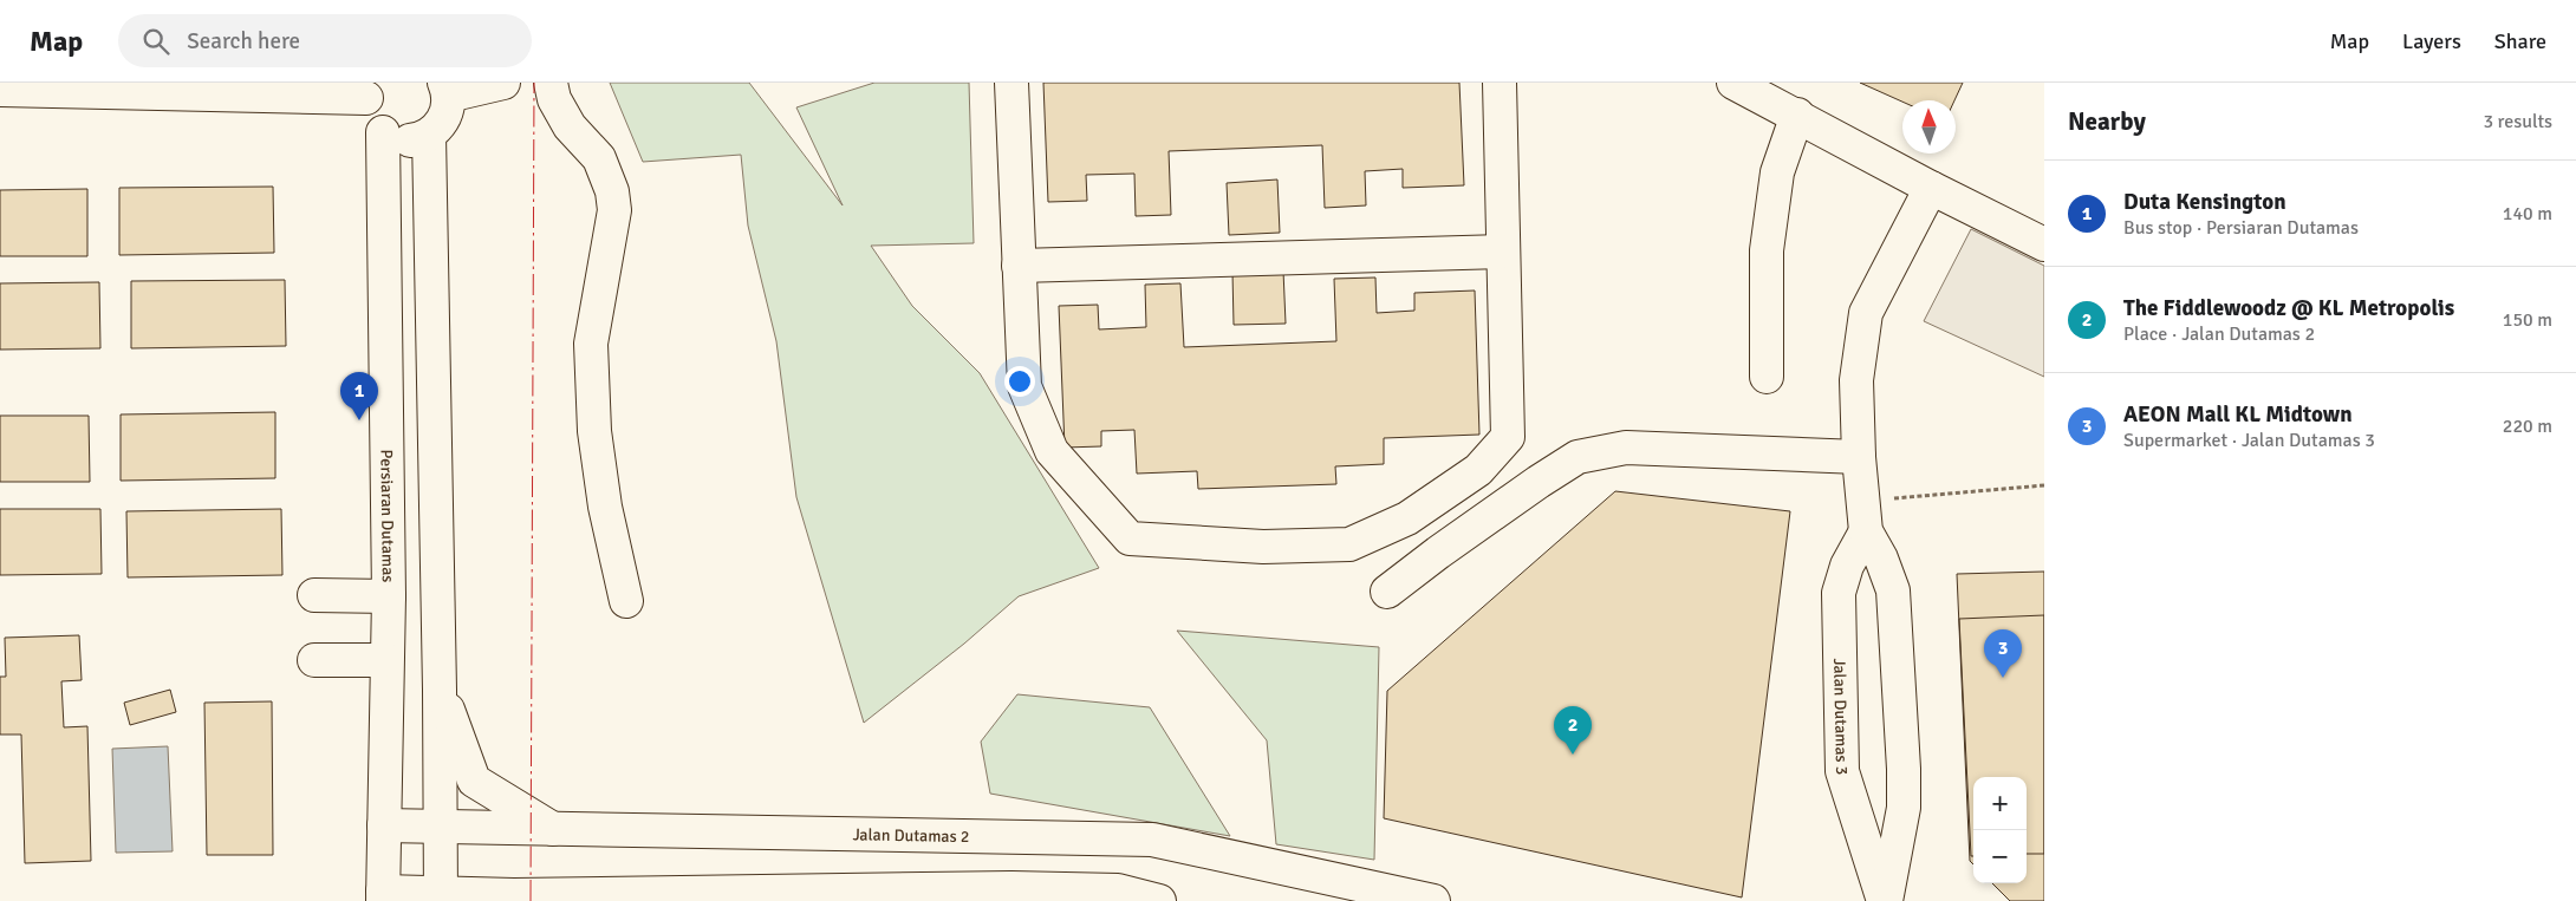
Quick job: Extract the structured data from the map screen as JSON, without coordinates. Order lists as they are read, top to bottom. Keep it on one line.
{"streets":{"street":["Persiaran Dutamas","Jalan Dutamas 3","Jalan Dutamas 2"]},"crossings":[["Persiaran Dutamas","Jalan Dutamas 2"]],"north":"top","page":{"header":"Map","search":"Search here","nav":["Map","Layers","Share"],"heading":["Nearby","3 results"],"list":[{"mark":"1","name":"Duta Kensington","note":"Bus stop · Persiaran Dutamas","value":"140 m"},{"mark":"2","name":"The Fiddlewoodz @ KL Metropolis","note":"Place · Jalan Dutamas 2","value":"150 m"},{"mark":"3","name":"AEON Mall KL Midtown","note":"Supermarket · Jalan Dutamas 3","value":"220 m"}],"pins":["1","3","2"],"map_buttons":["+","−"]}}
